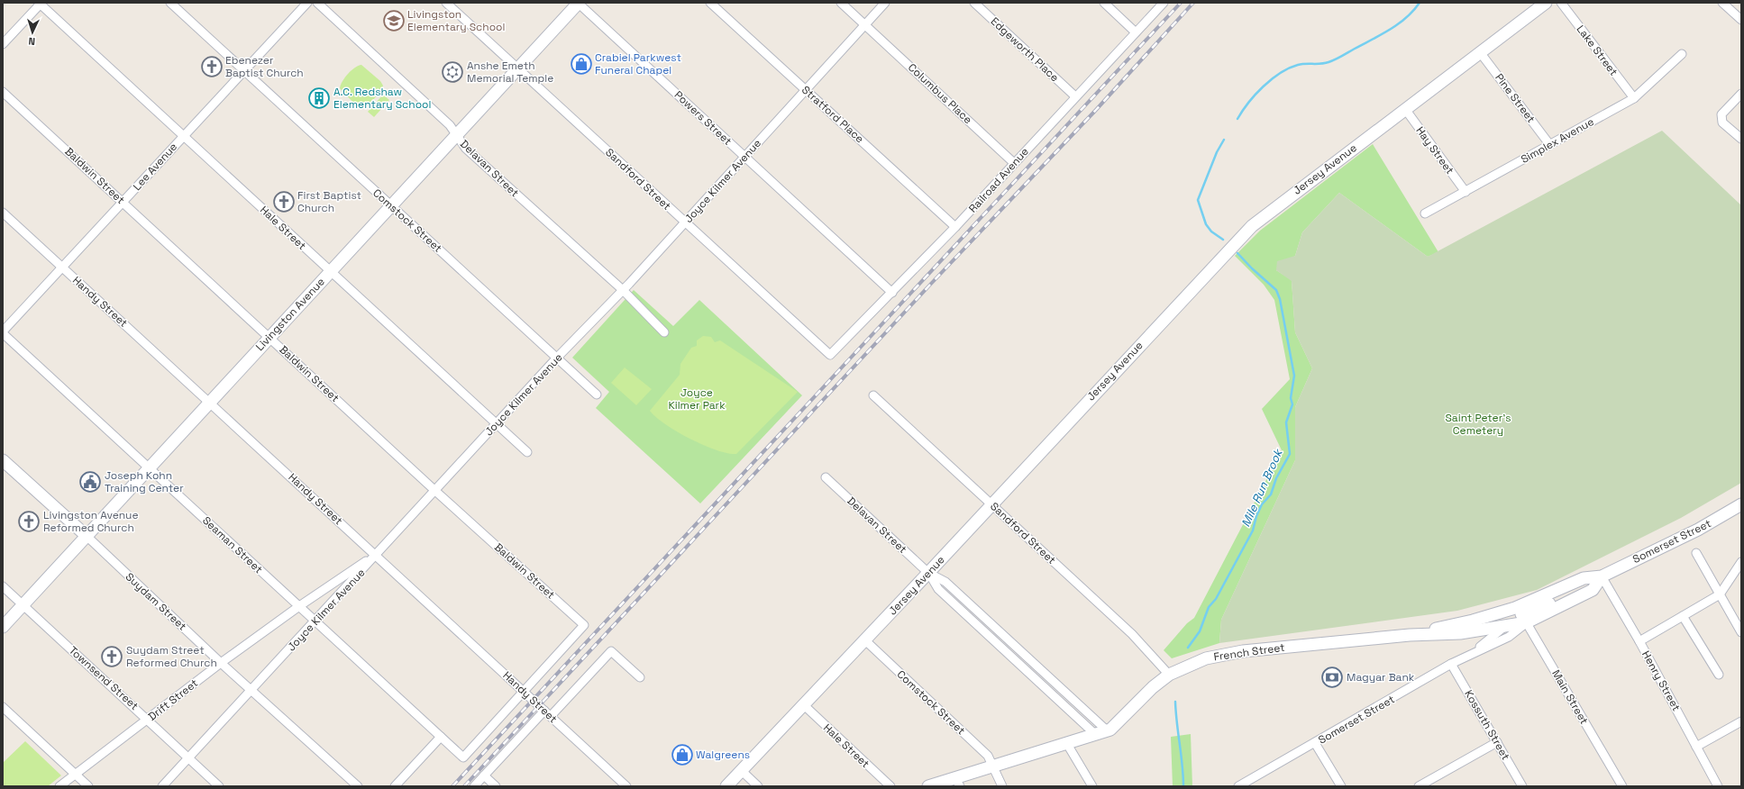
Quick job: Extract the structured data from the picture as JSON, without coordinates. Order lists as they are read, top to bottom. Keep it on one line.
{"streets":{"main road":["Jersey Avenue","Livingston Avenue","Somerset Street","Suydam Street","French Street"],"street":["Edgeworth Place","Lake Street","Columbus Place","Pine Street","Stratford Place","Powers Street","Simplex Avenue","Hay Street","Lee Avenue","Delavan Street","Baldwin Street","Sandford Street","Railroad Avenue","Joyce Kilmer Avenue","Comstock Street","Hale Street","Handy Street","Seaman Street","Townsend Street","Henry Street","Main Street","Drift Street","Kossuth Street"]},"crossings":[["Edgeworth Place","Railroad Avenue"],["Lake Street","Simplex Avenue"],["Columbus Place","Railroad Avenue"],["Columbus Place","Joyce Kilmer Avenue"],["Pine Street","Simplex Avenue"],["Pine Street","Jersey Avenue"],["Stratford Place","Railroad Avenue"],["Stratford Place","Joyce Kilmer Avenue"],["Powers Street","Railroad Avenue"],["Powers Street","Joyce Kilmer Avenue"],["Powers Street","Livingston Avenue"],["Simplex Avenue","Hay Street"],["Hay Street","Jersey Avenue"],["Lee Avenue","Baldwin Street"],["Lee Avenue","Comstock Street"],["Lee Avenue","Hale Street"],["Lee Avenue","Handy Street"],["Lee Avenue","Seaman Street"],["Delavan Street","Jersey Avenue"],["Delavan Street","Joyce Kilmer Avenue"],["Delavan Street","Livingston Avenue"],["Delavan Street","French Street"],["Jersey Avenue","Sandford Street"],["Jersey Avenue","Comstock Street"],["Jersey Avenue","Hale Street"],["Baldwin Street","Joyce Kilmer Avenue"],["Baldwin Street","Handy Street"],["Baldwin Street","Livingston Avenue"],["Baldwin Street","Seaman Street"],["Sandford Street","Railroad Avenue"],["Sandford Street","Joyce Kilmer Avenue"],["Sandford Street","Livingston Avenue"],["Sandford Street","French Street"],["Joyce Kilmer Avenue","Comstock Street"],["Joyce Kilmer Avenue","Hale Street"],["Joyce Kilmer Avenue","Handy Street"],["Joyce Kilmer Avenue","Seaman Street"],["Joyce Kilmer Avenue","Suydam Street"],["Joyce Kilmer Avenue","Townsend Street"],["Joyce Kilmer Avenue","Drift Street"],["Comstock Street","Livingston Avenue"],["Comstock Street","French Street"],["Hale Street","Livingston Avenue"],["Handy Street","Livingston Avenue"],["Handy Street","Seaman Street"],["Handy Street","Drift Street"],["Livingston Avenue","Seaman Street"],["Livingston Avenue","Suydam Street"],["Livingston Avenue","Townsend Street"],["Somerset Street","French Street"],["Somerset Street","Henry Street"],["Somerset Street","Main Street"],["Somerset Street","Kossuth Street"],["Seaman Street","Drift Street"],["Suydam Street","Drift Street"],["French Street","Main Street"],["Townsend Street","Drift Street"]],"water":["Mile Run Brook"],"parks":["Joyce Kilmer Park","Saint Peter's Cemetery"],"places":{"school or university":["Livingston Elementary School"],"shop":["Crabiel Parkwest Funeral Chapel","Walgreens"],"church":["Ebenezer Baptist Church","First Baptist Church","Livingston Avenue Reformed Church","Suydam Street Reformed Church"],"synagogue":["Anshe Emeth Memorial Temple"],"building":["A.C. Redshaw Elementary School"],"public building":["Joseph Kohn Training Center"],"bank":["Magyar Bank"]},"north":"bottom"}
